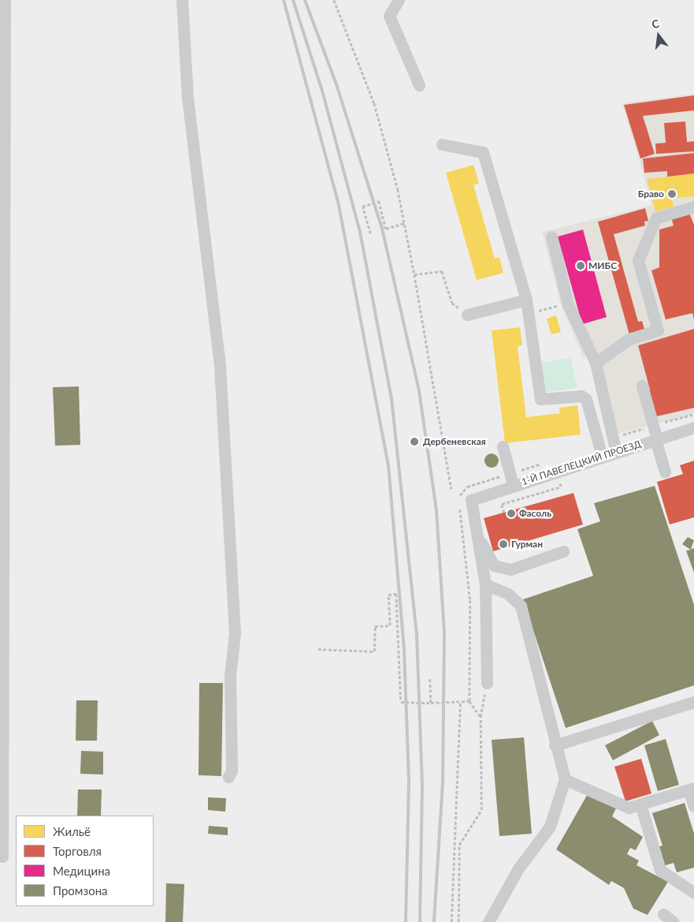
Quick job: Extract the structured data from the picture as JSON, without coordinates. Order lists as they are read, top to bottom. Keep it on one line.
{"streets":{"street":["1-Й ПАВЕЛЕЦКИЙ ПРОЕЗД"]},"places":["Браво","МИБС","Дербеневская","Фасоль","Гурман"],"legend":["Жильё","Торговля","Медицина","Промзона"],"north":"top"}
